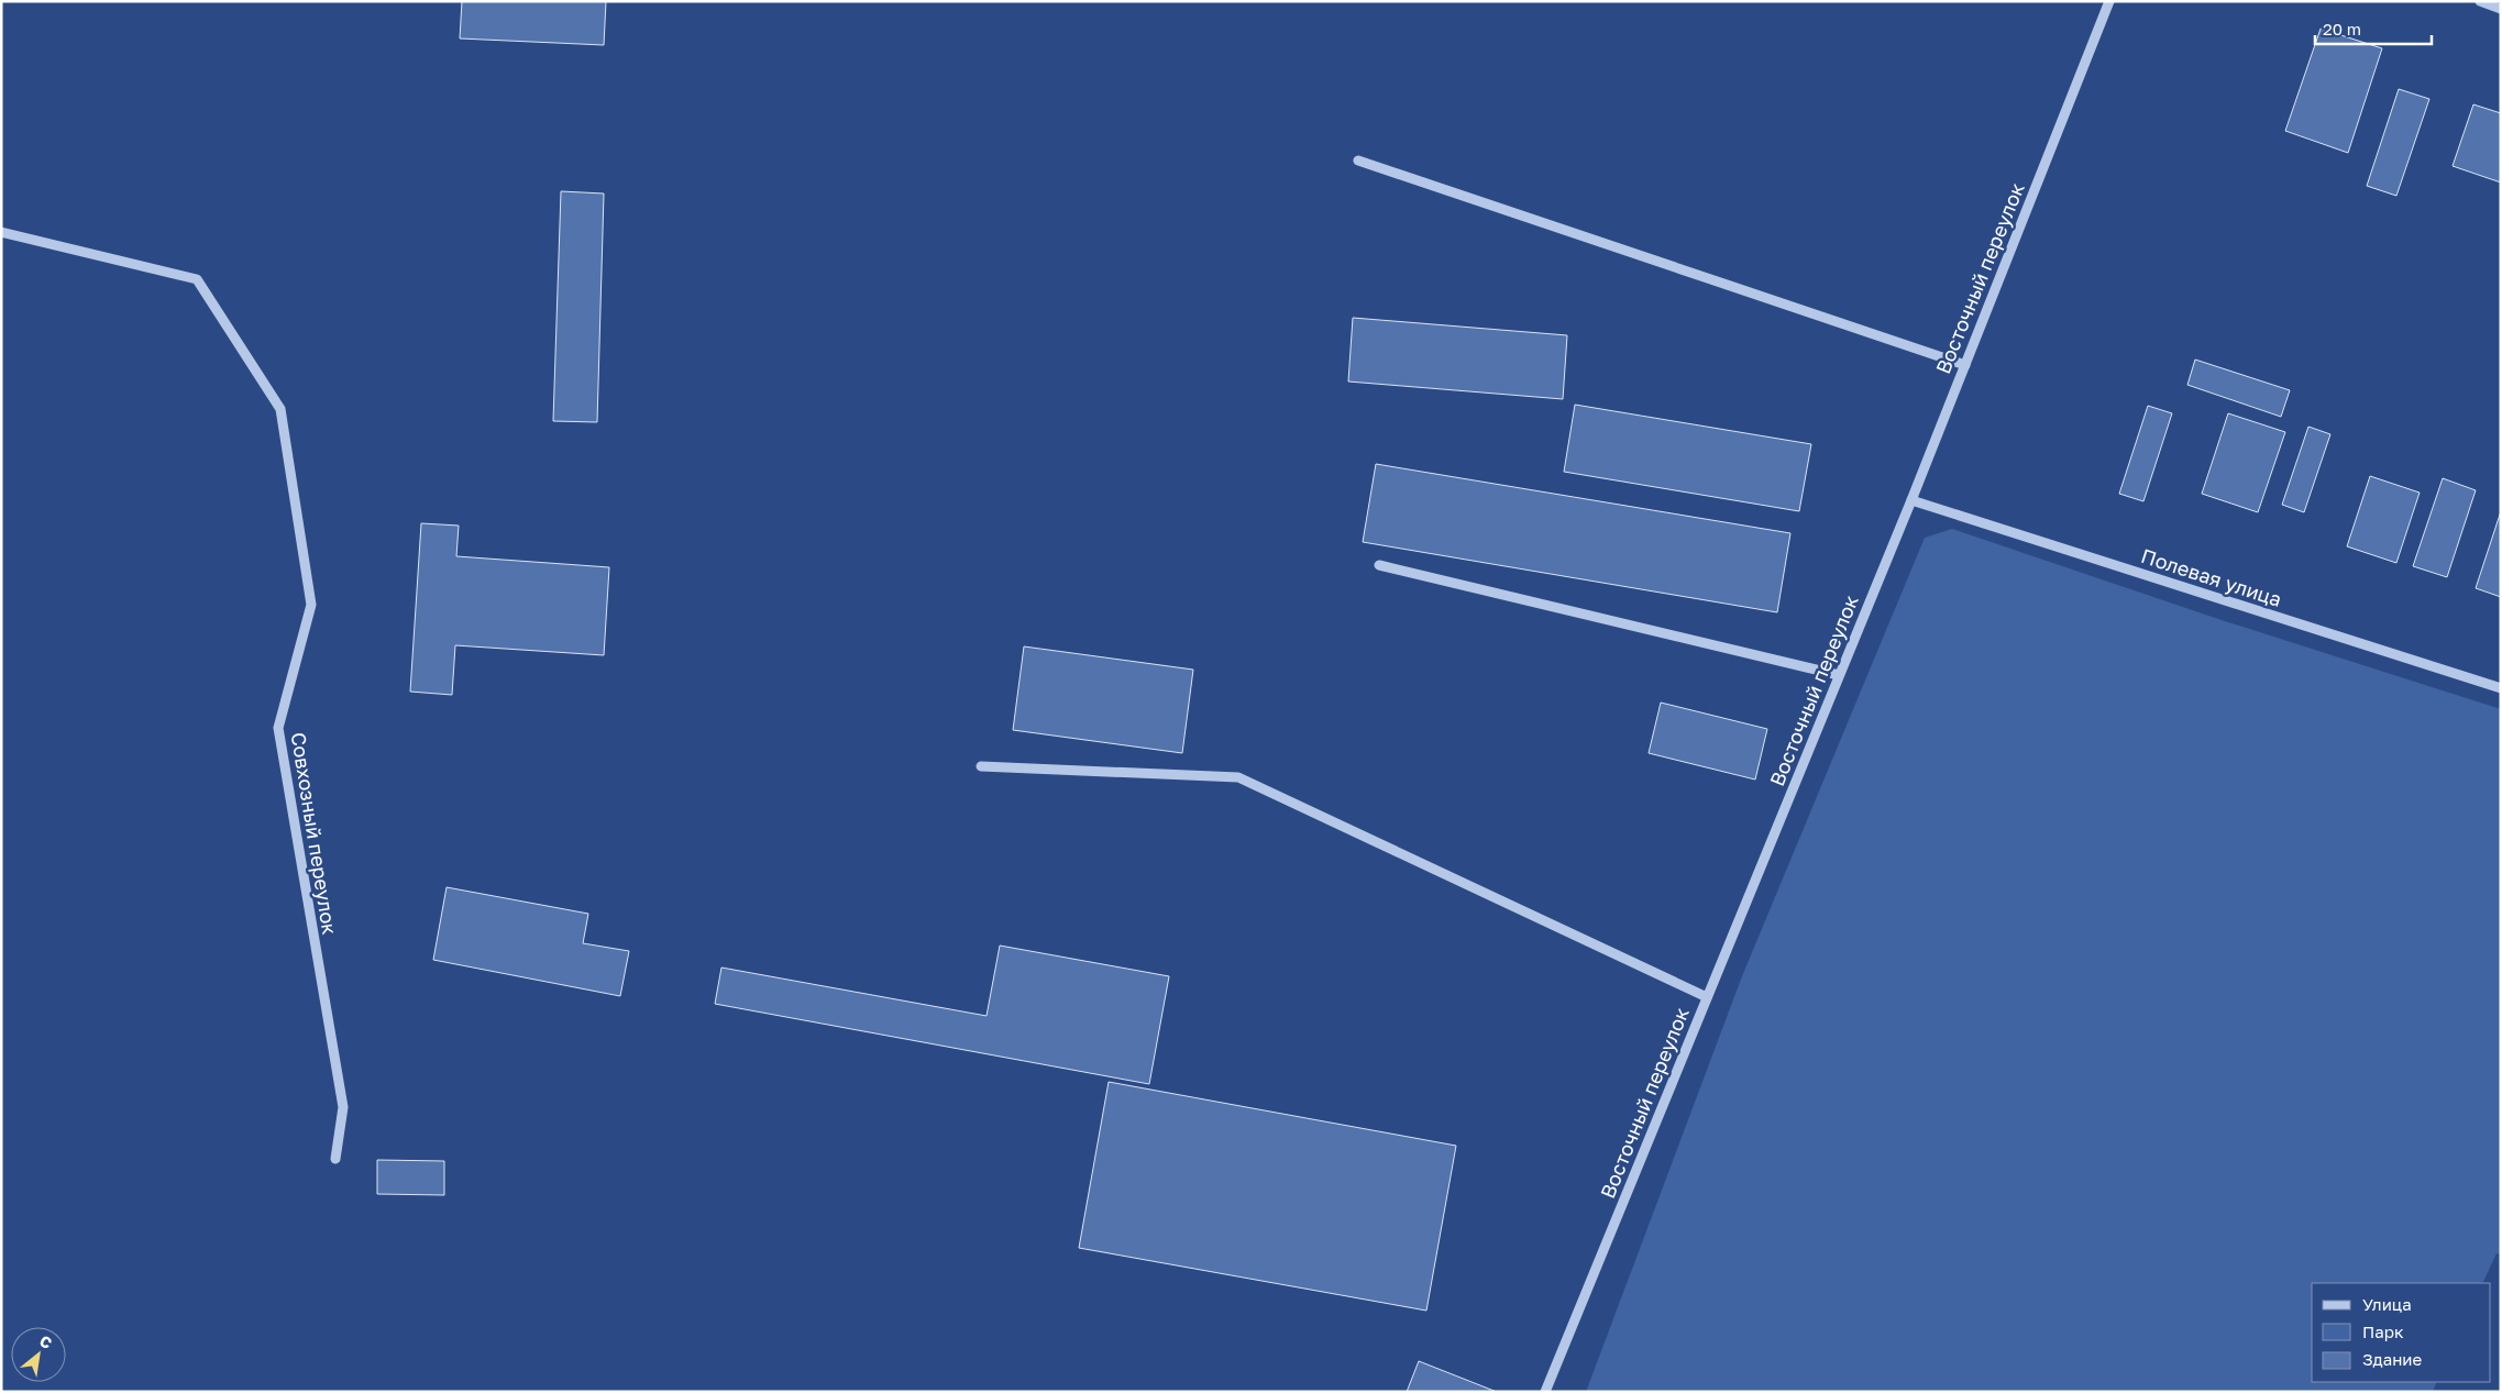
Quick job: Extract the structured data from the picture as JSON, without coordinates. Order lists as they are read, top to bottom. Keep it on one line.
{"streets":{"street":["Восточный переулок","Полевая улица","Совхозный переулок"]},"crossings":[["Восточный переулок","Полевая улица"]],"legend":["Улица","Парк","Здание"],"scale_bar":"20 m","north":"top right"}
